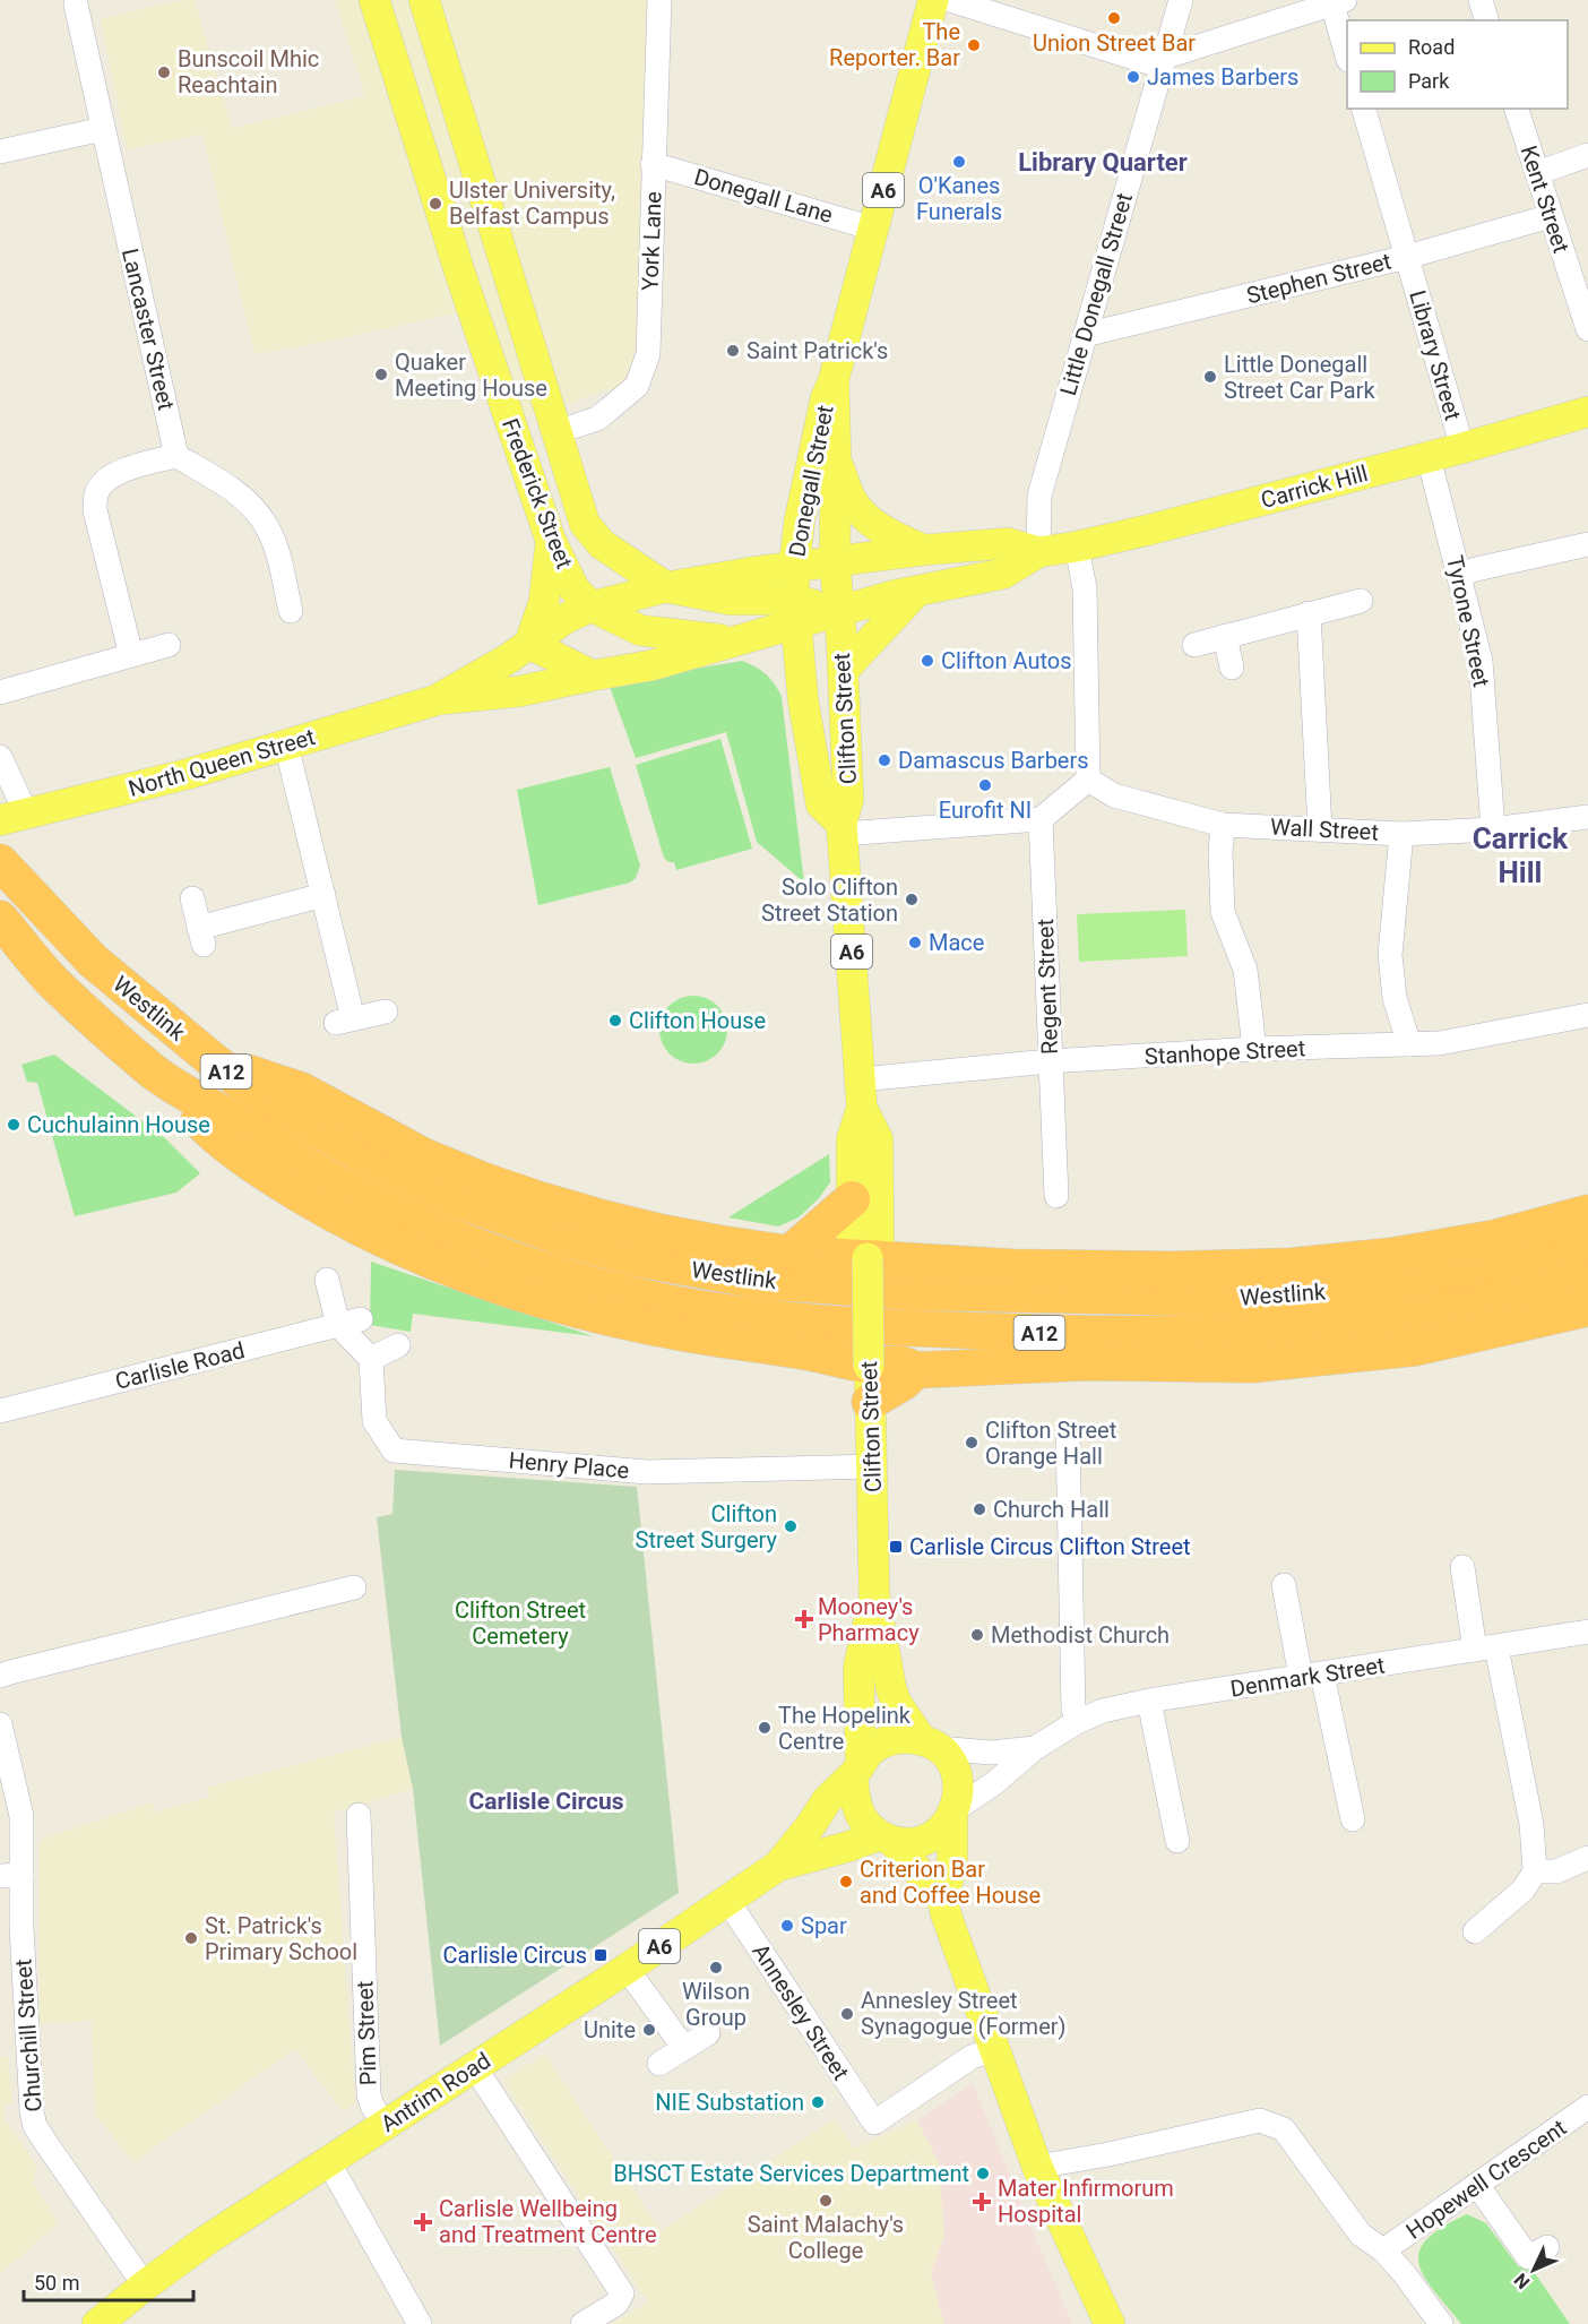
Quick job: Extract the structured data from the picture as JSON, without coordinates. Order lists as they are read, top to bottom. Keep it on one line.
{"streets":{"highway":["Westlink","A12"],"main road":["A6","Donegall Street","Carrick Hill","Frederick Street","Clifton Street","North Queen Street","Antrim Road"],"street":["Donegall Lane","Kent Street","York Lane","Stephen Street","Little Donegall Street","Lancaster Street","Library Street","Tyrone Street","Wall Street","Regent Street","Stanhope Street","Carlisle Road","Henry Place","Denmark Street","Annesley Street","Pim Street","Churchill Street","Hopewell Crescent"]},"crossings":[["A6","Clifton Street"],["A6","Denmark Street"],["A6","Antrim Road"],["Donegall Lane","York Lane"],["Donegall Lane","Donegall Street"],["Kent Street","Stephen Street"],["York Lane","Frederick Street"],["Stephen Street","Little Donegall Street"],["Stephen Street","Library Street"],["Little Donegall Street","Carrick Hill"],["Library Street","Carrick Hill"],["Donegall Street","Carrick Hill"],["Donegall Street","Clifton Street"],["Donegall Street","North Queen Street"],["Carrick Hill","Tyrone Street"],["Carrick Hill","Clifton Street"],["Carrick Hill","North Queen Street"],["Frederick Street","North Queen Street"],["Tyrone Street","Wall Street"],["Clifton Street","North Queen Street"],["Clifton Street","Stanhope Street"],["Clifton Street","Henry Place"],["Clifton Street","Denmark Street"],["Clifton Street","Antrim Road"],["Regent Street","Stanhope Street"],["Denmark Street","Antrim Road"],["Annesley Street","Antrim Road"],["Pim Street","Antrim Road"],["Churchill Street","Antrim Road"]],"districts":["Library Quarter","Carrick Hill","Carlisle Circus"],"parks":["Clifton Street Cemetery"],"places":{"other":["Union Street Bar","The Reporter. Bar","Bunscoil Mhic Reachtain","James Barbers","O'Kanes Funerals","Ulster University, Belfast Campus","Saint Patrick's","Quaker Meeting House","Little Donegall Street Car Park","Clifton Autos","Damascus Barbers","Eurofit NI","Solo Clifton Street Station","Mace","Clifton House","Cuchulainn House","Clifton Street Orange Hall","Church Hall","Clifton Street Surgery","Methodist Church","The Hopelink Centre","Criterion Bar and Coffee House","Spar","St. Patrick's Primary School","Wilson Group","Annesley Street Synagogue (Former)","Unite","NIE Substation","BHSCT Estate Services Department","Saint Malachy's College"],"transit":["Carlisle Circus Clifton Street","Carlisle Circus"],"health":["Mooney's Pharmacy","Mater Infirmorum Hospital","Carlisle Wellbeing and Treatment Centre"]},"legend":["Road","Park"],"scale_bar":"50 m","north":"bottom left"}
